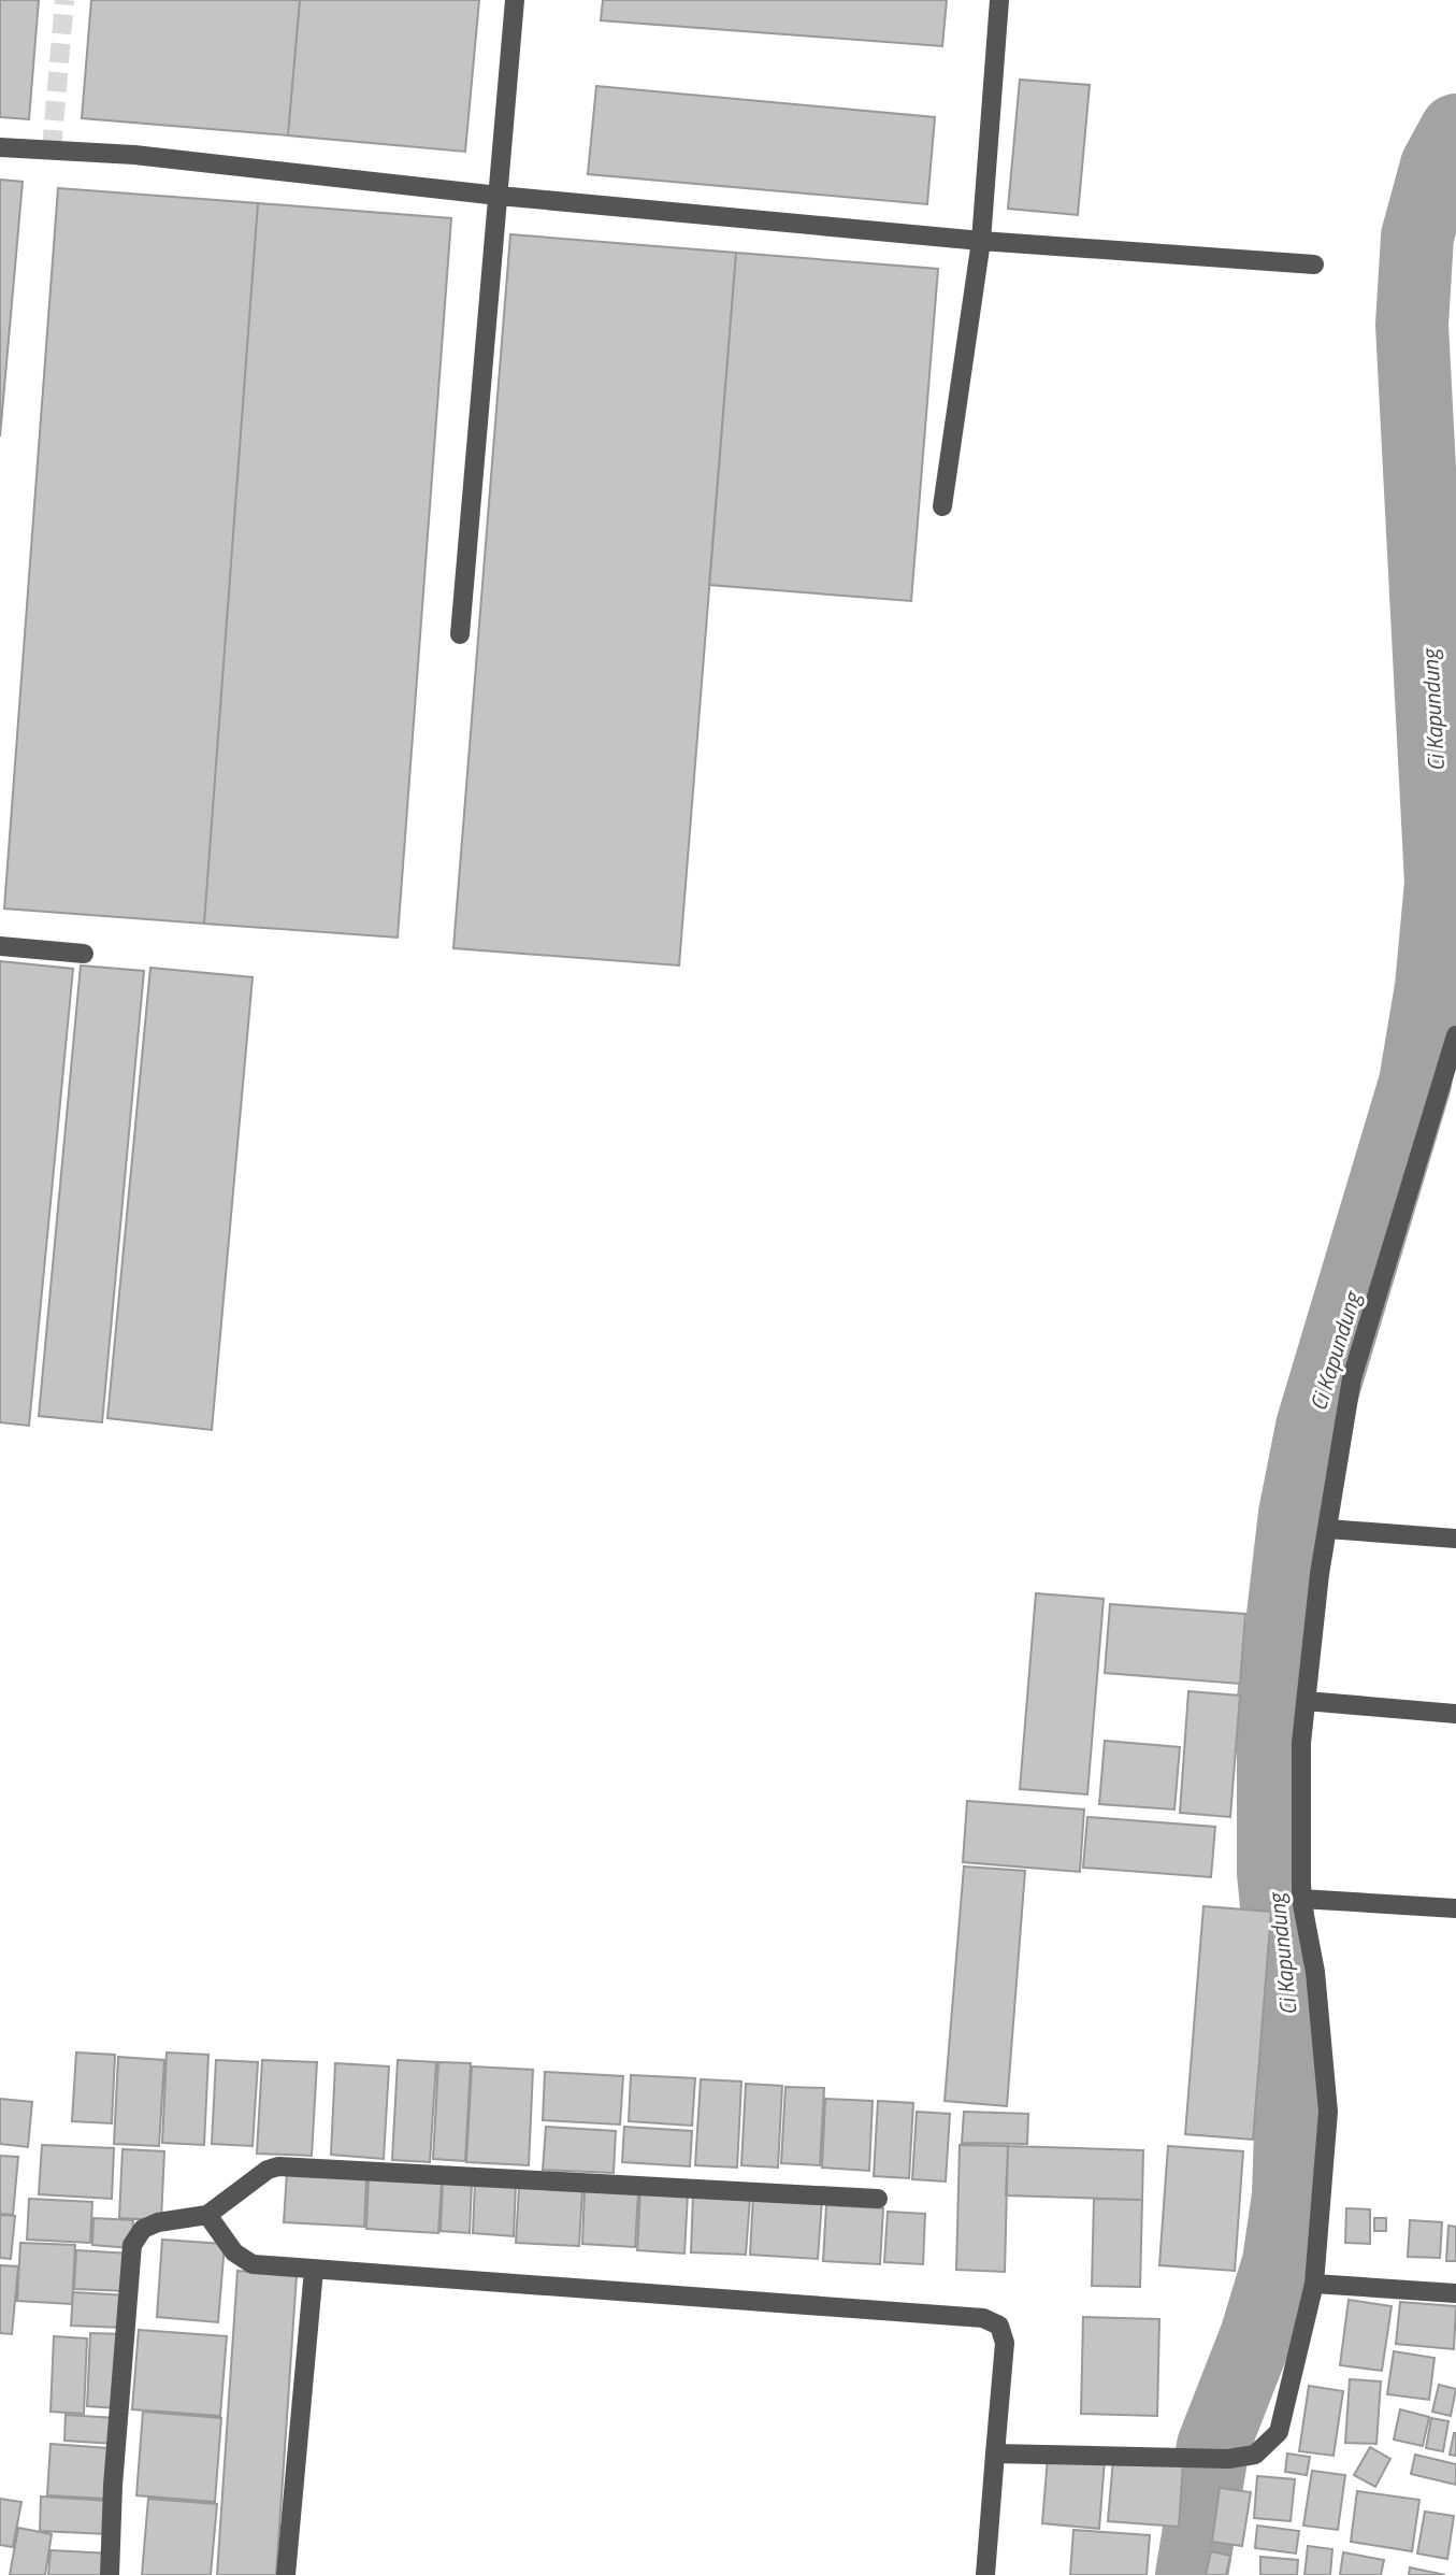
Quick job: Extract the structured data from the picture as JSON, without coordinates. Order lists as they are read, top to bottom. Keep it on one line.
{"water":["Ci Kapundung"]}
